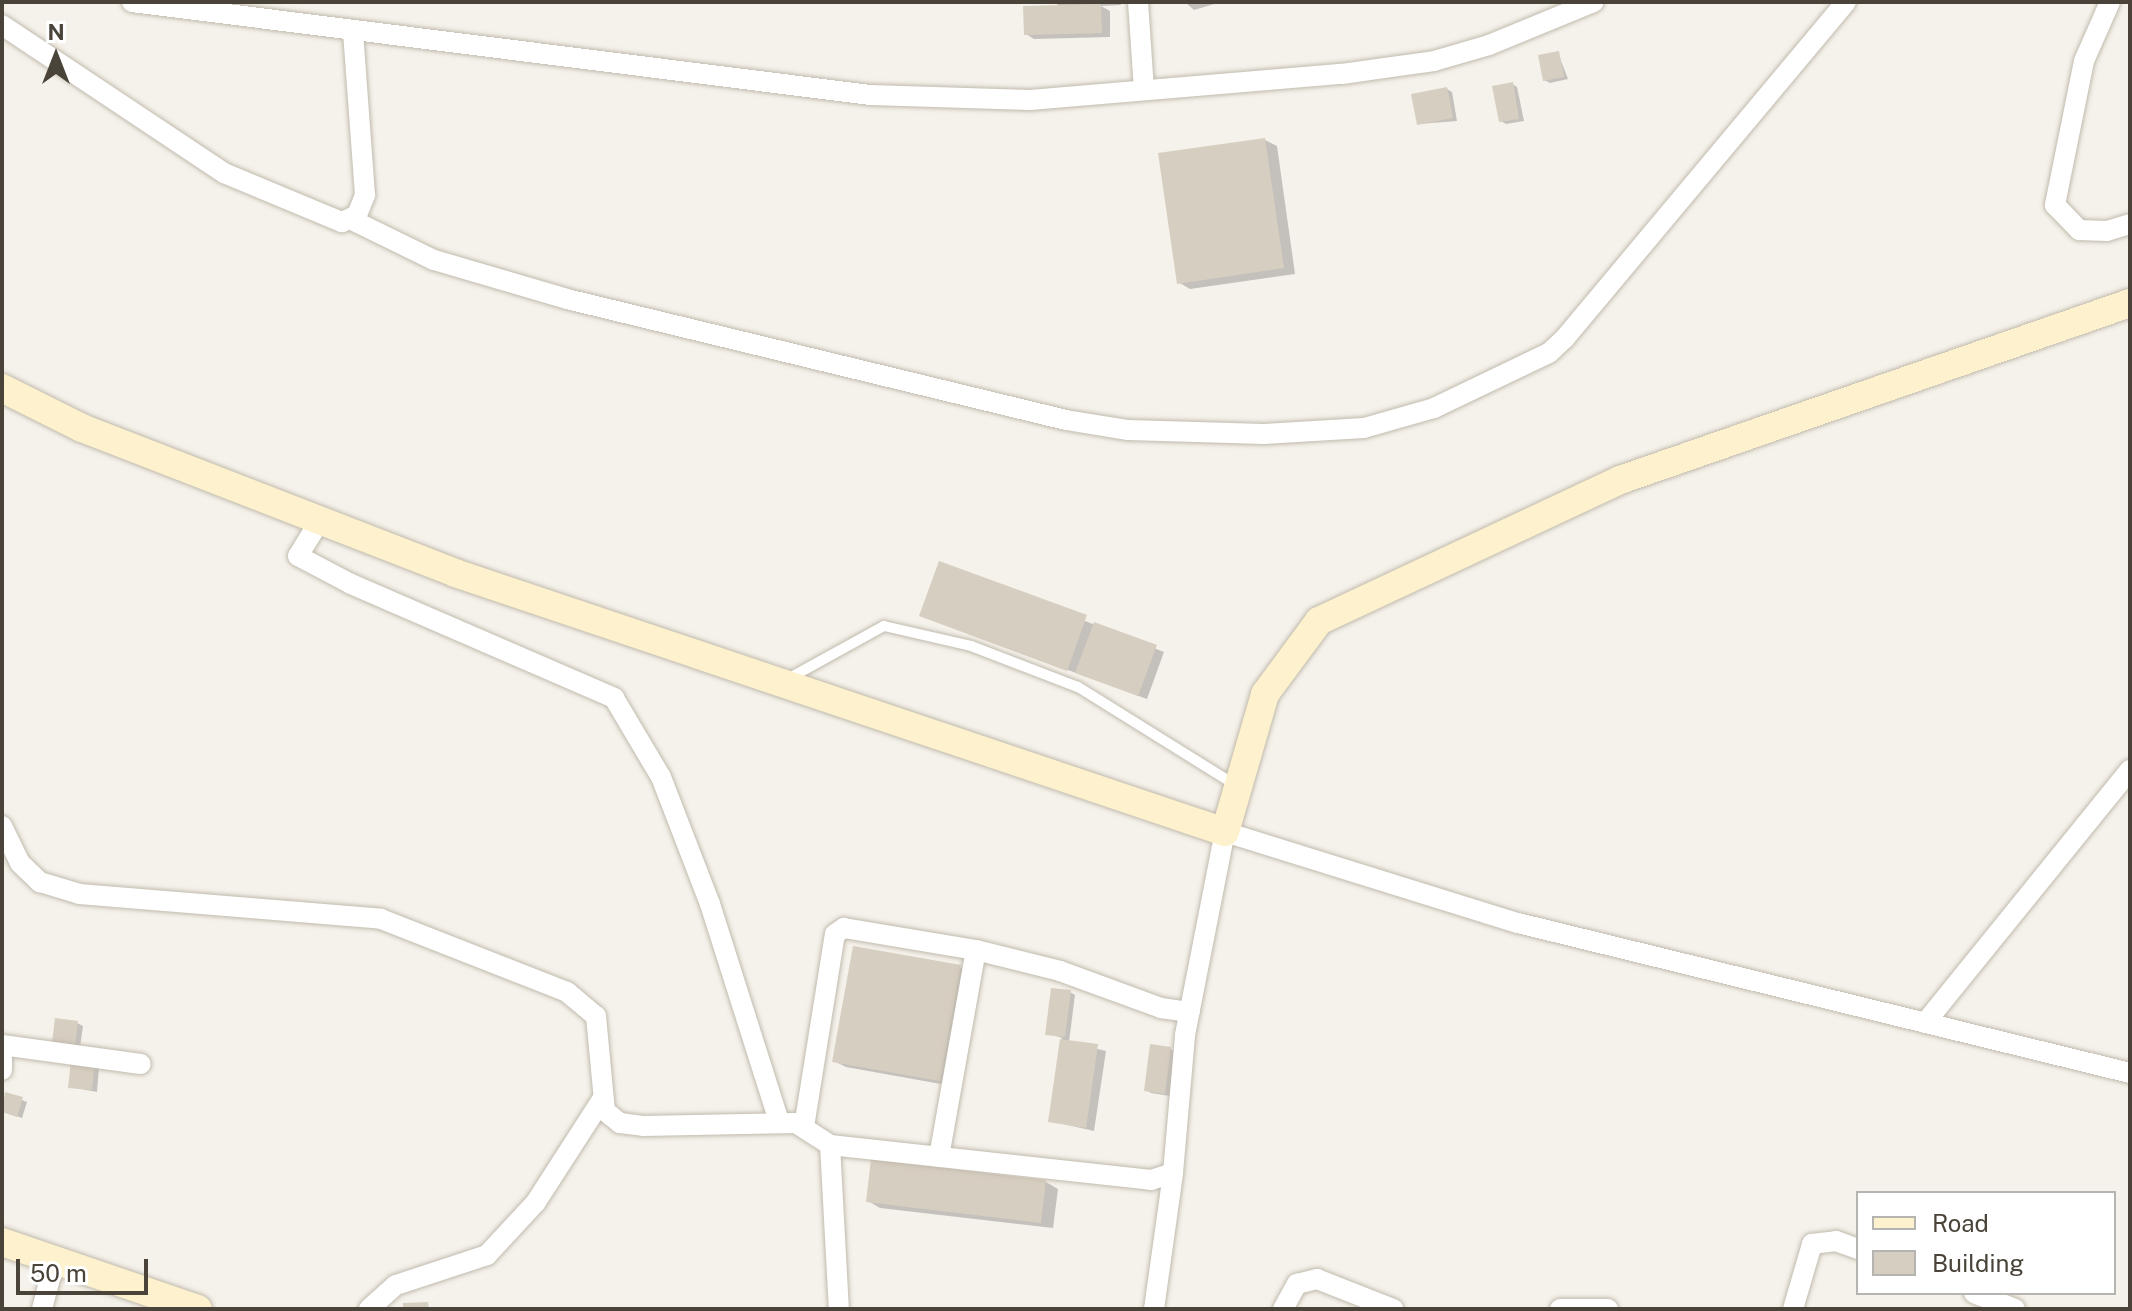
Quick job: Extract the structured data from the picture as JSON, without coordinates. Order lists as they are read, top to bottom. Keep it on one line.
{"legend":["Road","Building"],"scale_bar":"50 m","north":"top"}
